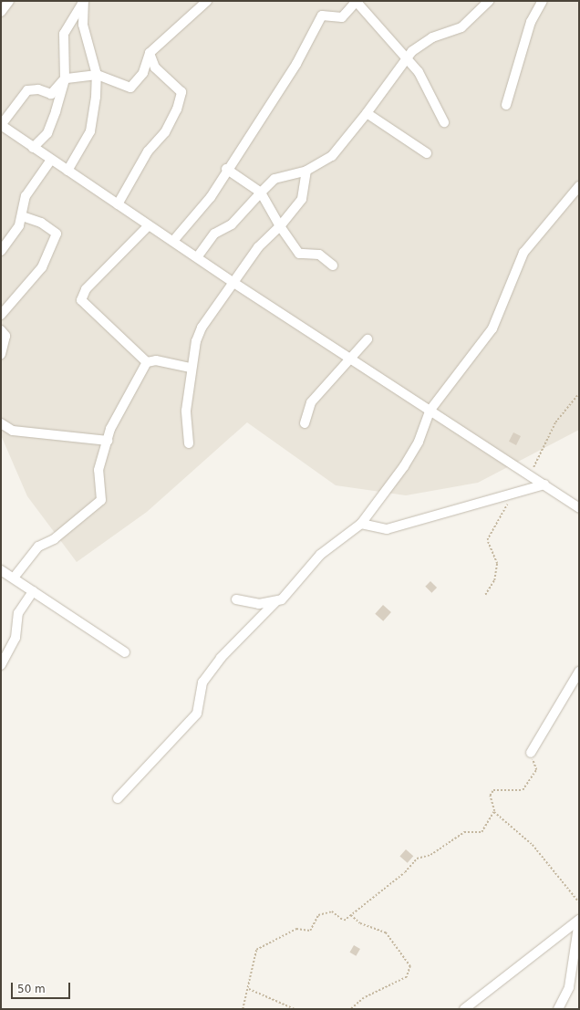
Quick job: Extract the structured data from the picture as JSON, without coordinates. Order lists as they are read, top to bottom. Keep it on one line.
{"scale_bar":"50 m"}
